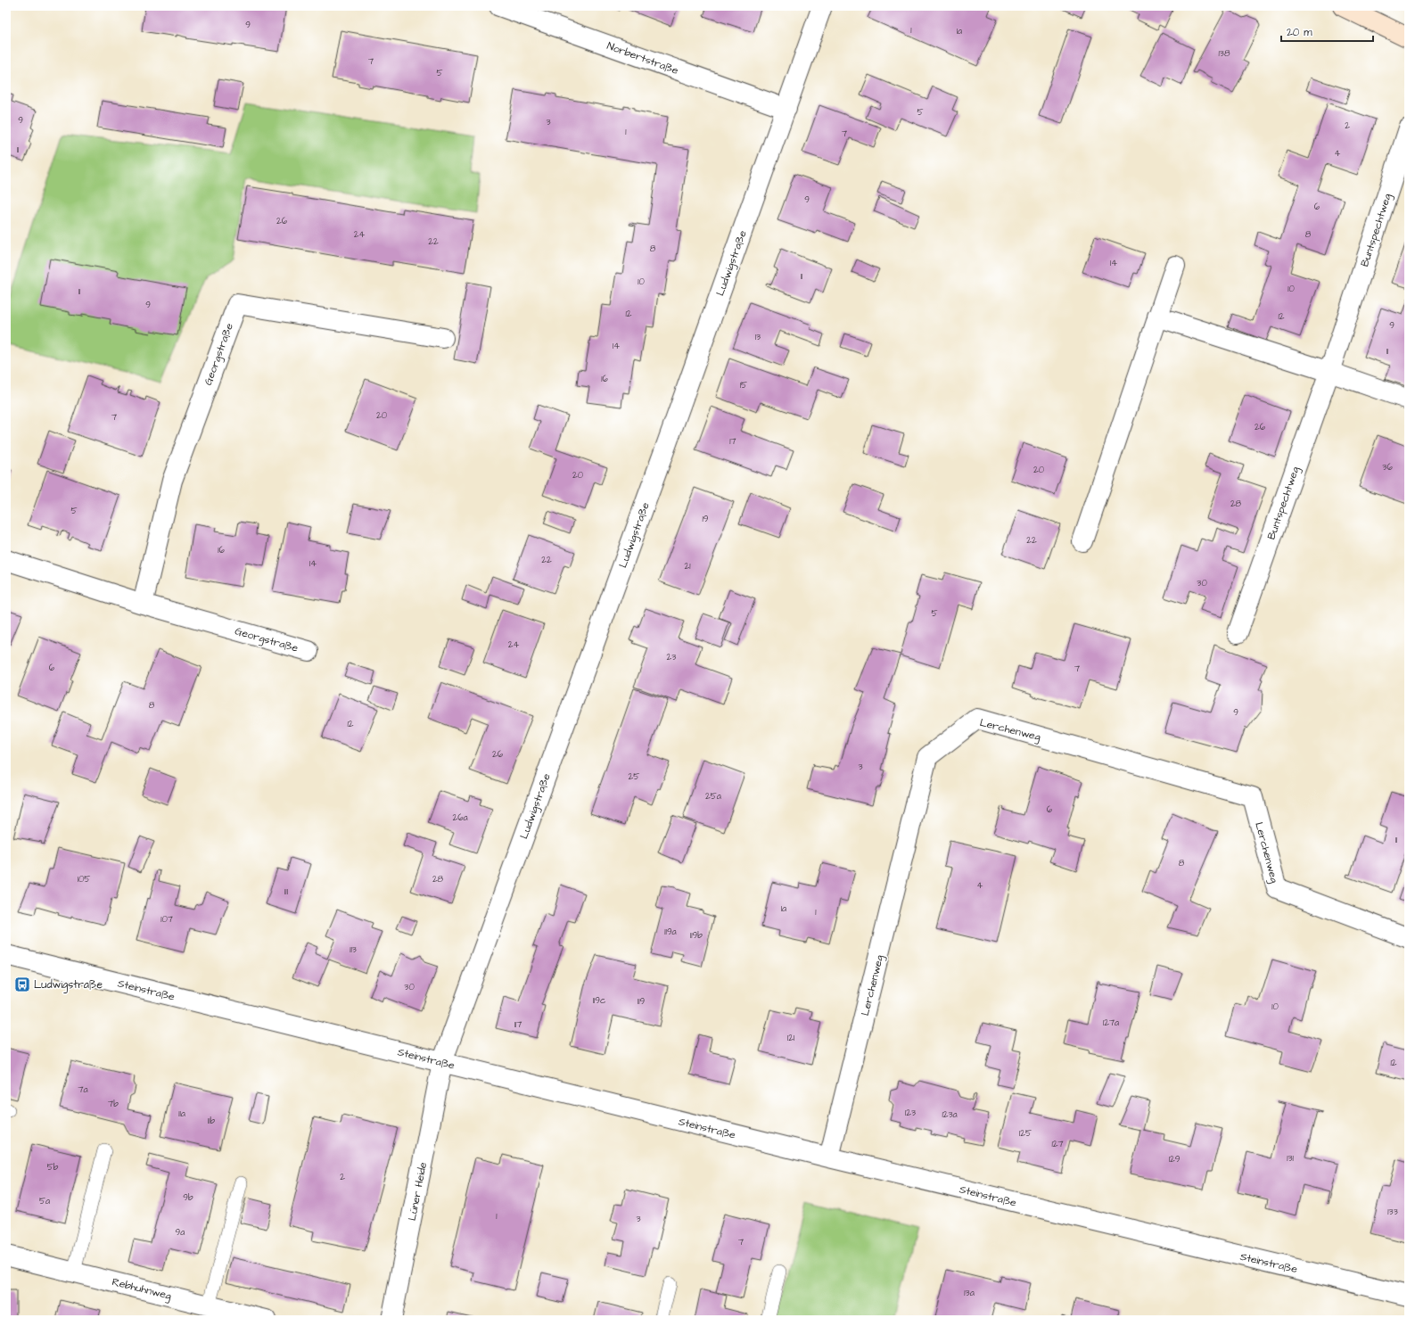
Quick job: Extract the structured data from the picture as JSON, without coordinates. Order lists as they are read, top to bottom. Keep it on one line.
{"streets":{"street":["Norbertstraße","Buntspechtweg","Ludwigstraße","Georgstraße","Lerchenweg","Steinstraße","Lüner Heide","Rebhuhnweg"]},"crossings":[["Norbertstraße","Ludwigstraße"],["Ludwigstraße","Steinstraße"],["Ludwigstraße","Lüner Heide"],["Lerchenweg","Steinstraße"],["Steinstraße","Lüner Heide"]],"places":{"bus stop":["Ludwigstraße"]},"house_numbers":["9","1","1a","138","7","5","5","9","3","2","1","7","11","4","9","6","26","24","8","22","8","14","11","10","10","11","9","12","12","9","13","14","11","16","15","20","7","26","17","36","20","20","28","5","19","22","16","22","14","21","30","5","24","23","6","7","8","9","12","26","3","25","25a","6","26a","11","8","105","28","4","111","1a","1","107","119a","119b","113","30","119c","119","10","127a","117","121","12","7a","7b","123","11a","123a","11b","125","127","131","129","5b","2","9b","5a","133","1","3","9a","7","13a"],"scale_bar":"20 m"}
